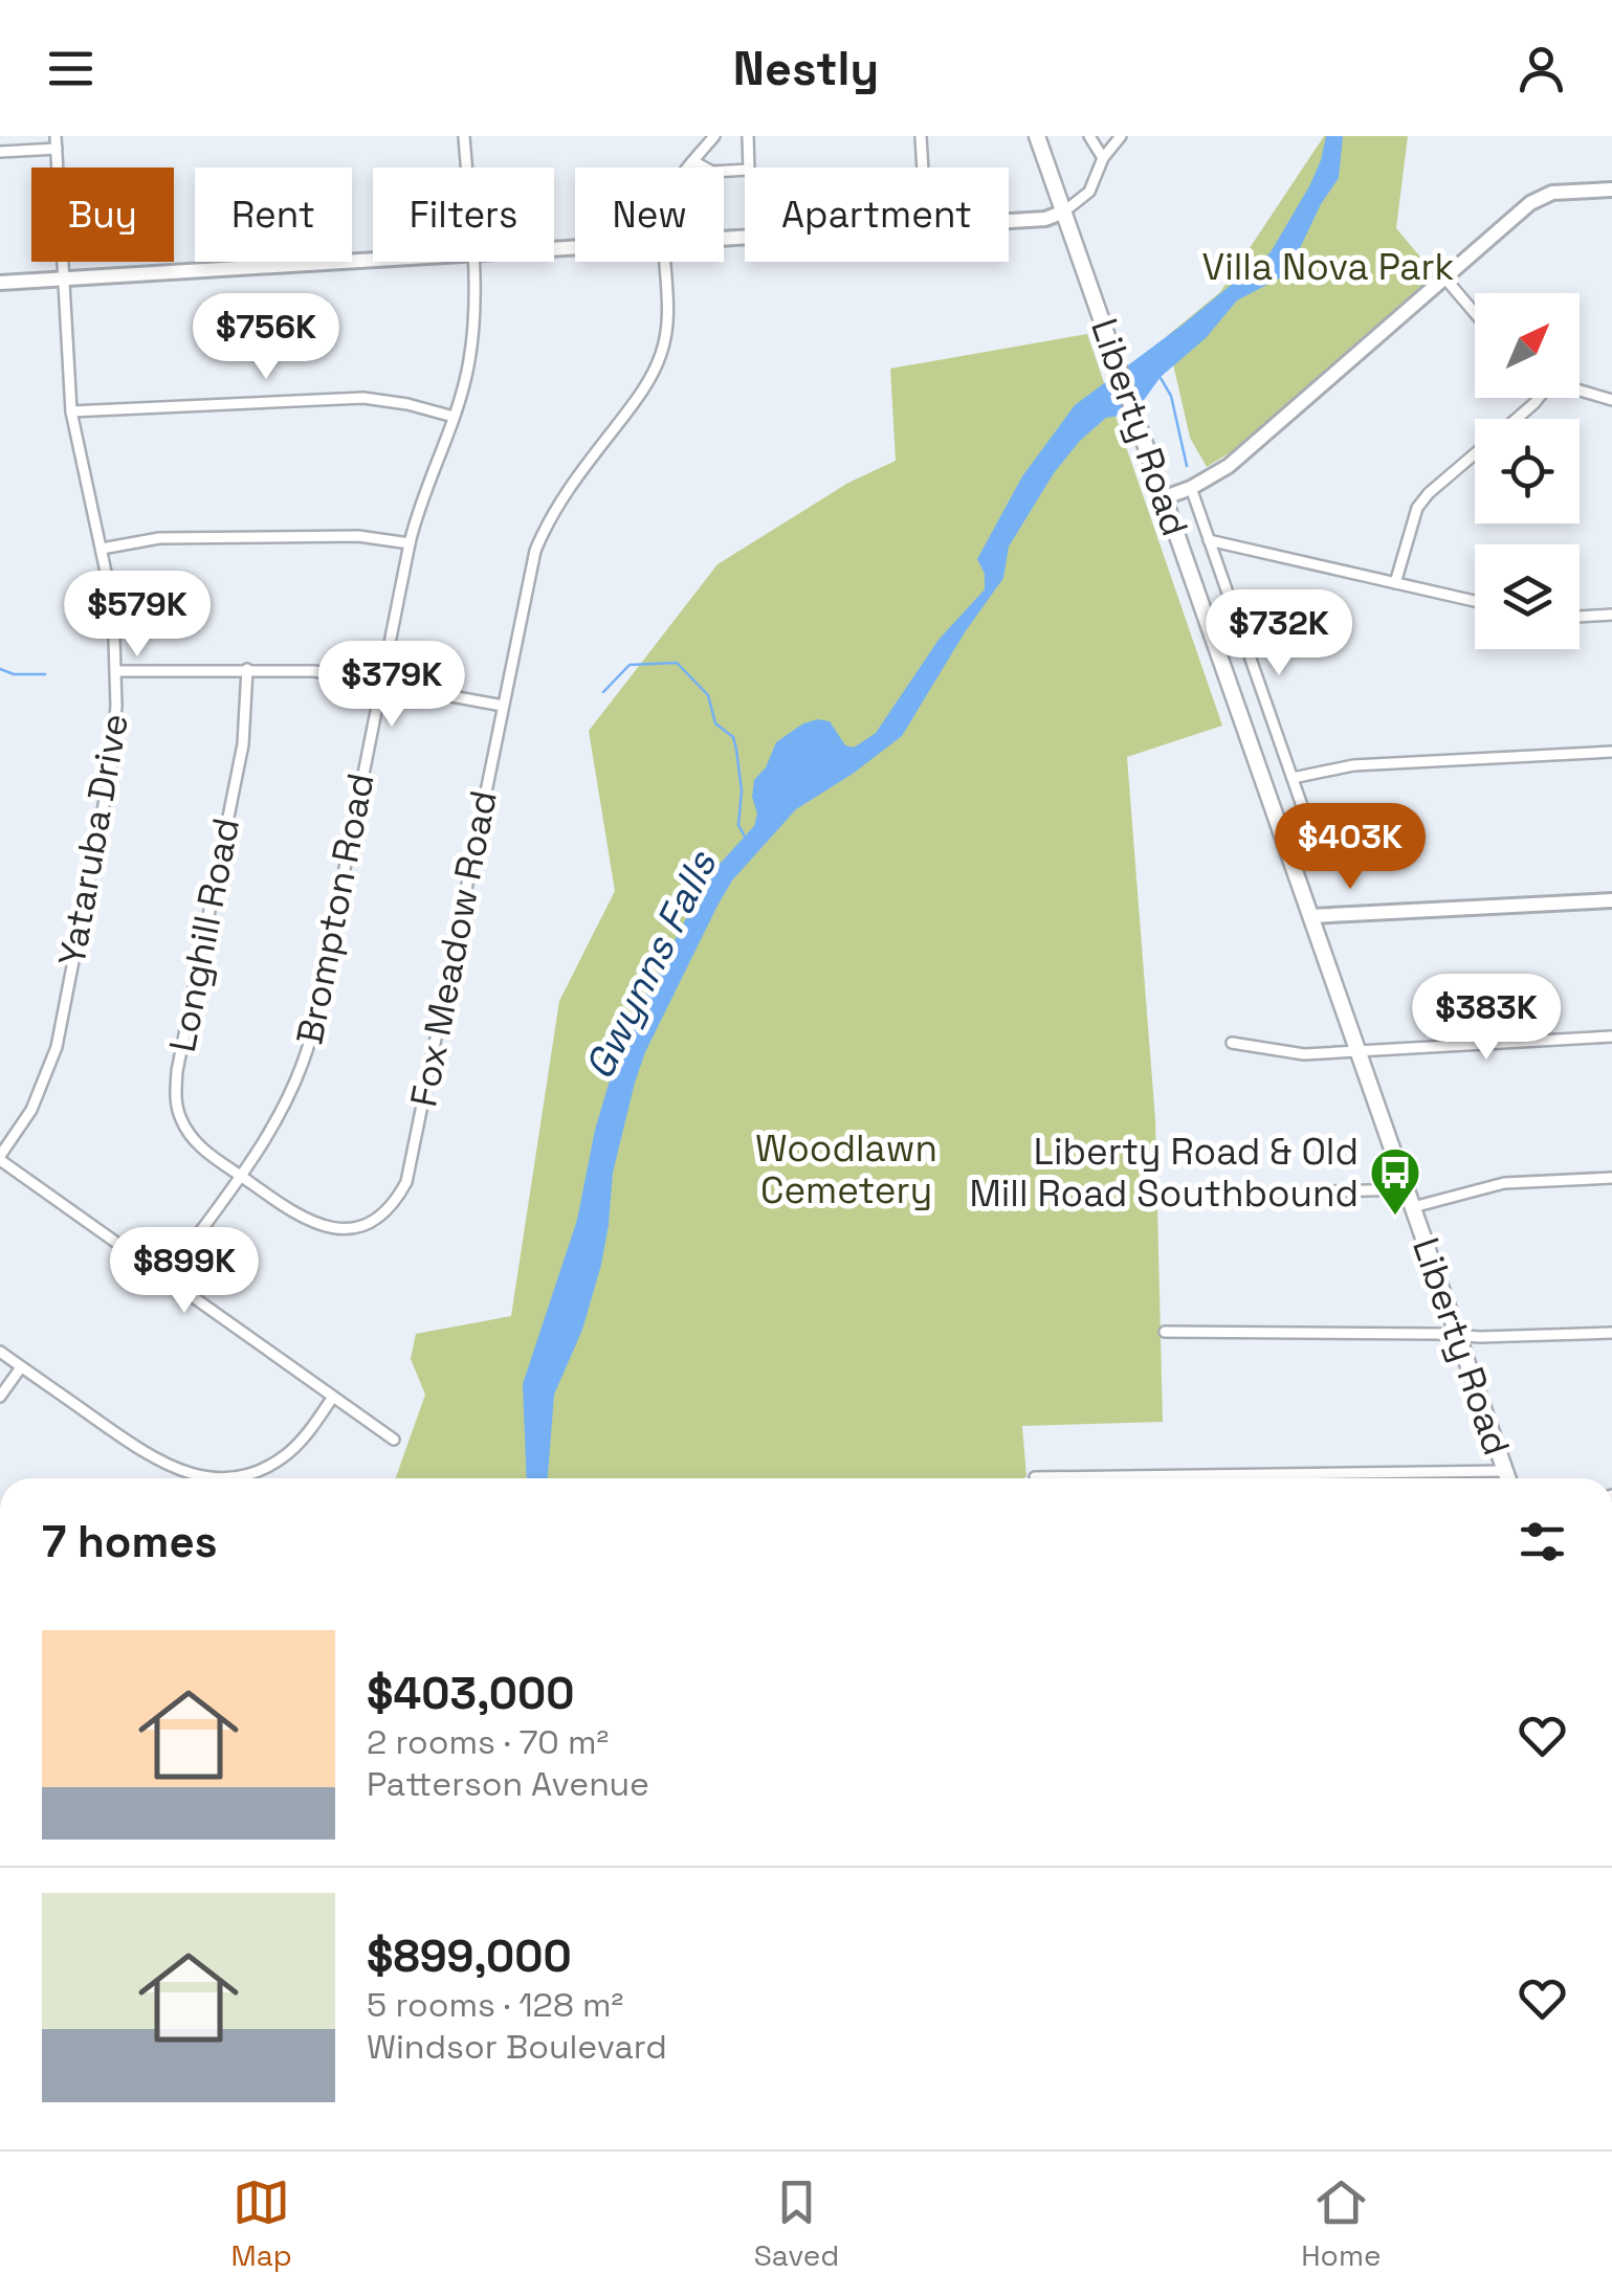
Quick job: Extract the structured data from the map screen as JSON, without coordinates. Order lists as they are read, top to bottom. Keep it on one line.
{"streets":{"main road":["Liberty Road"],"street":["Yataruba Drive","Brompton Road","Longhill Road","Fox Meadow Road"]},"crossings":[["Brompton Road","Longhill Road"],["Brompton Road","Fox Meadow Road"],["Longhill Road","Fox Meadow Road"]],"water":["Gwynns Falls"],"parks":["Villa Nova Park","Woodlawn Cemetery"],"places":{"bus stop":["Liberty Road & Old Mill Road Southbound"]},"north":"top right","page":{"header":"Nestly","chip":["Buy","Rent","Filters","New","Apartment"],"price":["$756K","$579K","$732K","$379K","$403K","$383K","$899K"],"heading":"7 homes","list":[{"name":"$403,000","note":"2 rooms · 70 m² · Patterson Avenue"},{"name":"$899,000","note":"5 rooms · 128 m² · Windsor Boulevard"}],"tabs":["Map","Saved","Home"]}}
